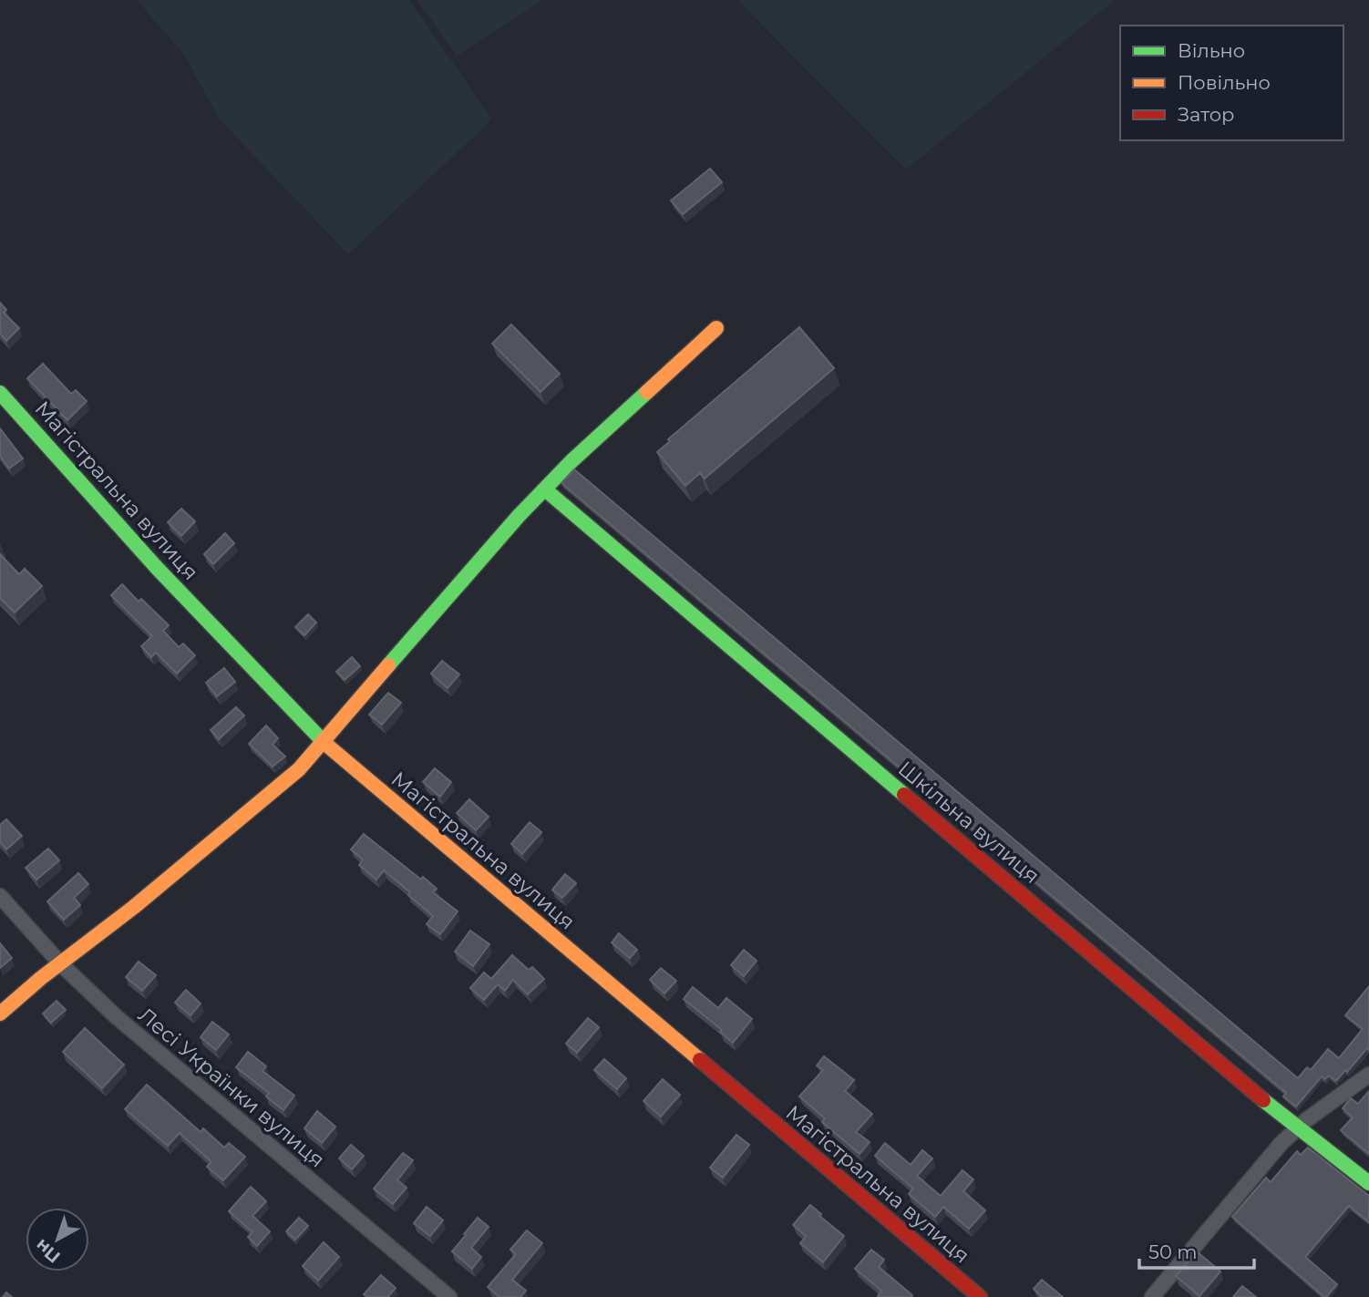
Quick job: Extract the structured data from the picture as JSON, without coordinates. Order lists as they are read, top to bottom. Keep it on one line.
{"streets":{"street":["Магістральна вулиця","Шкільна вулиця","Лесі Українки вулиця"]},"legend":["Вільно","Повільно","Затор"],"scale_bar":"50 m","north":"bottom left"}
